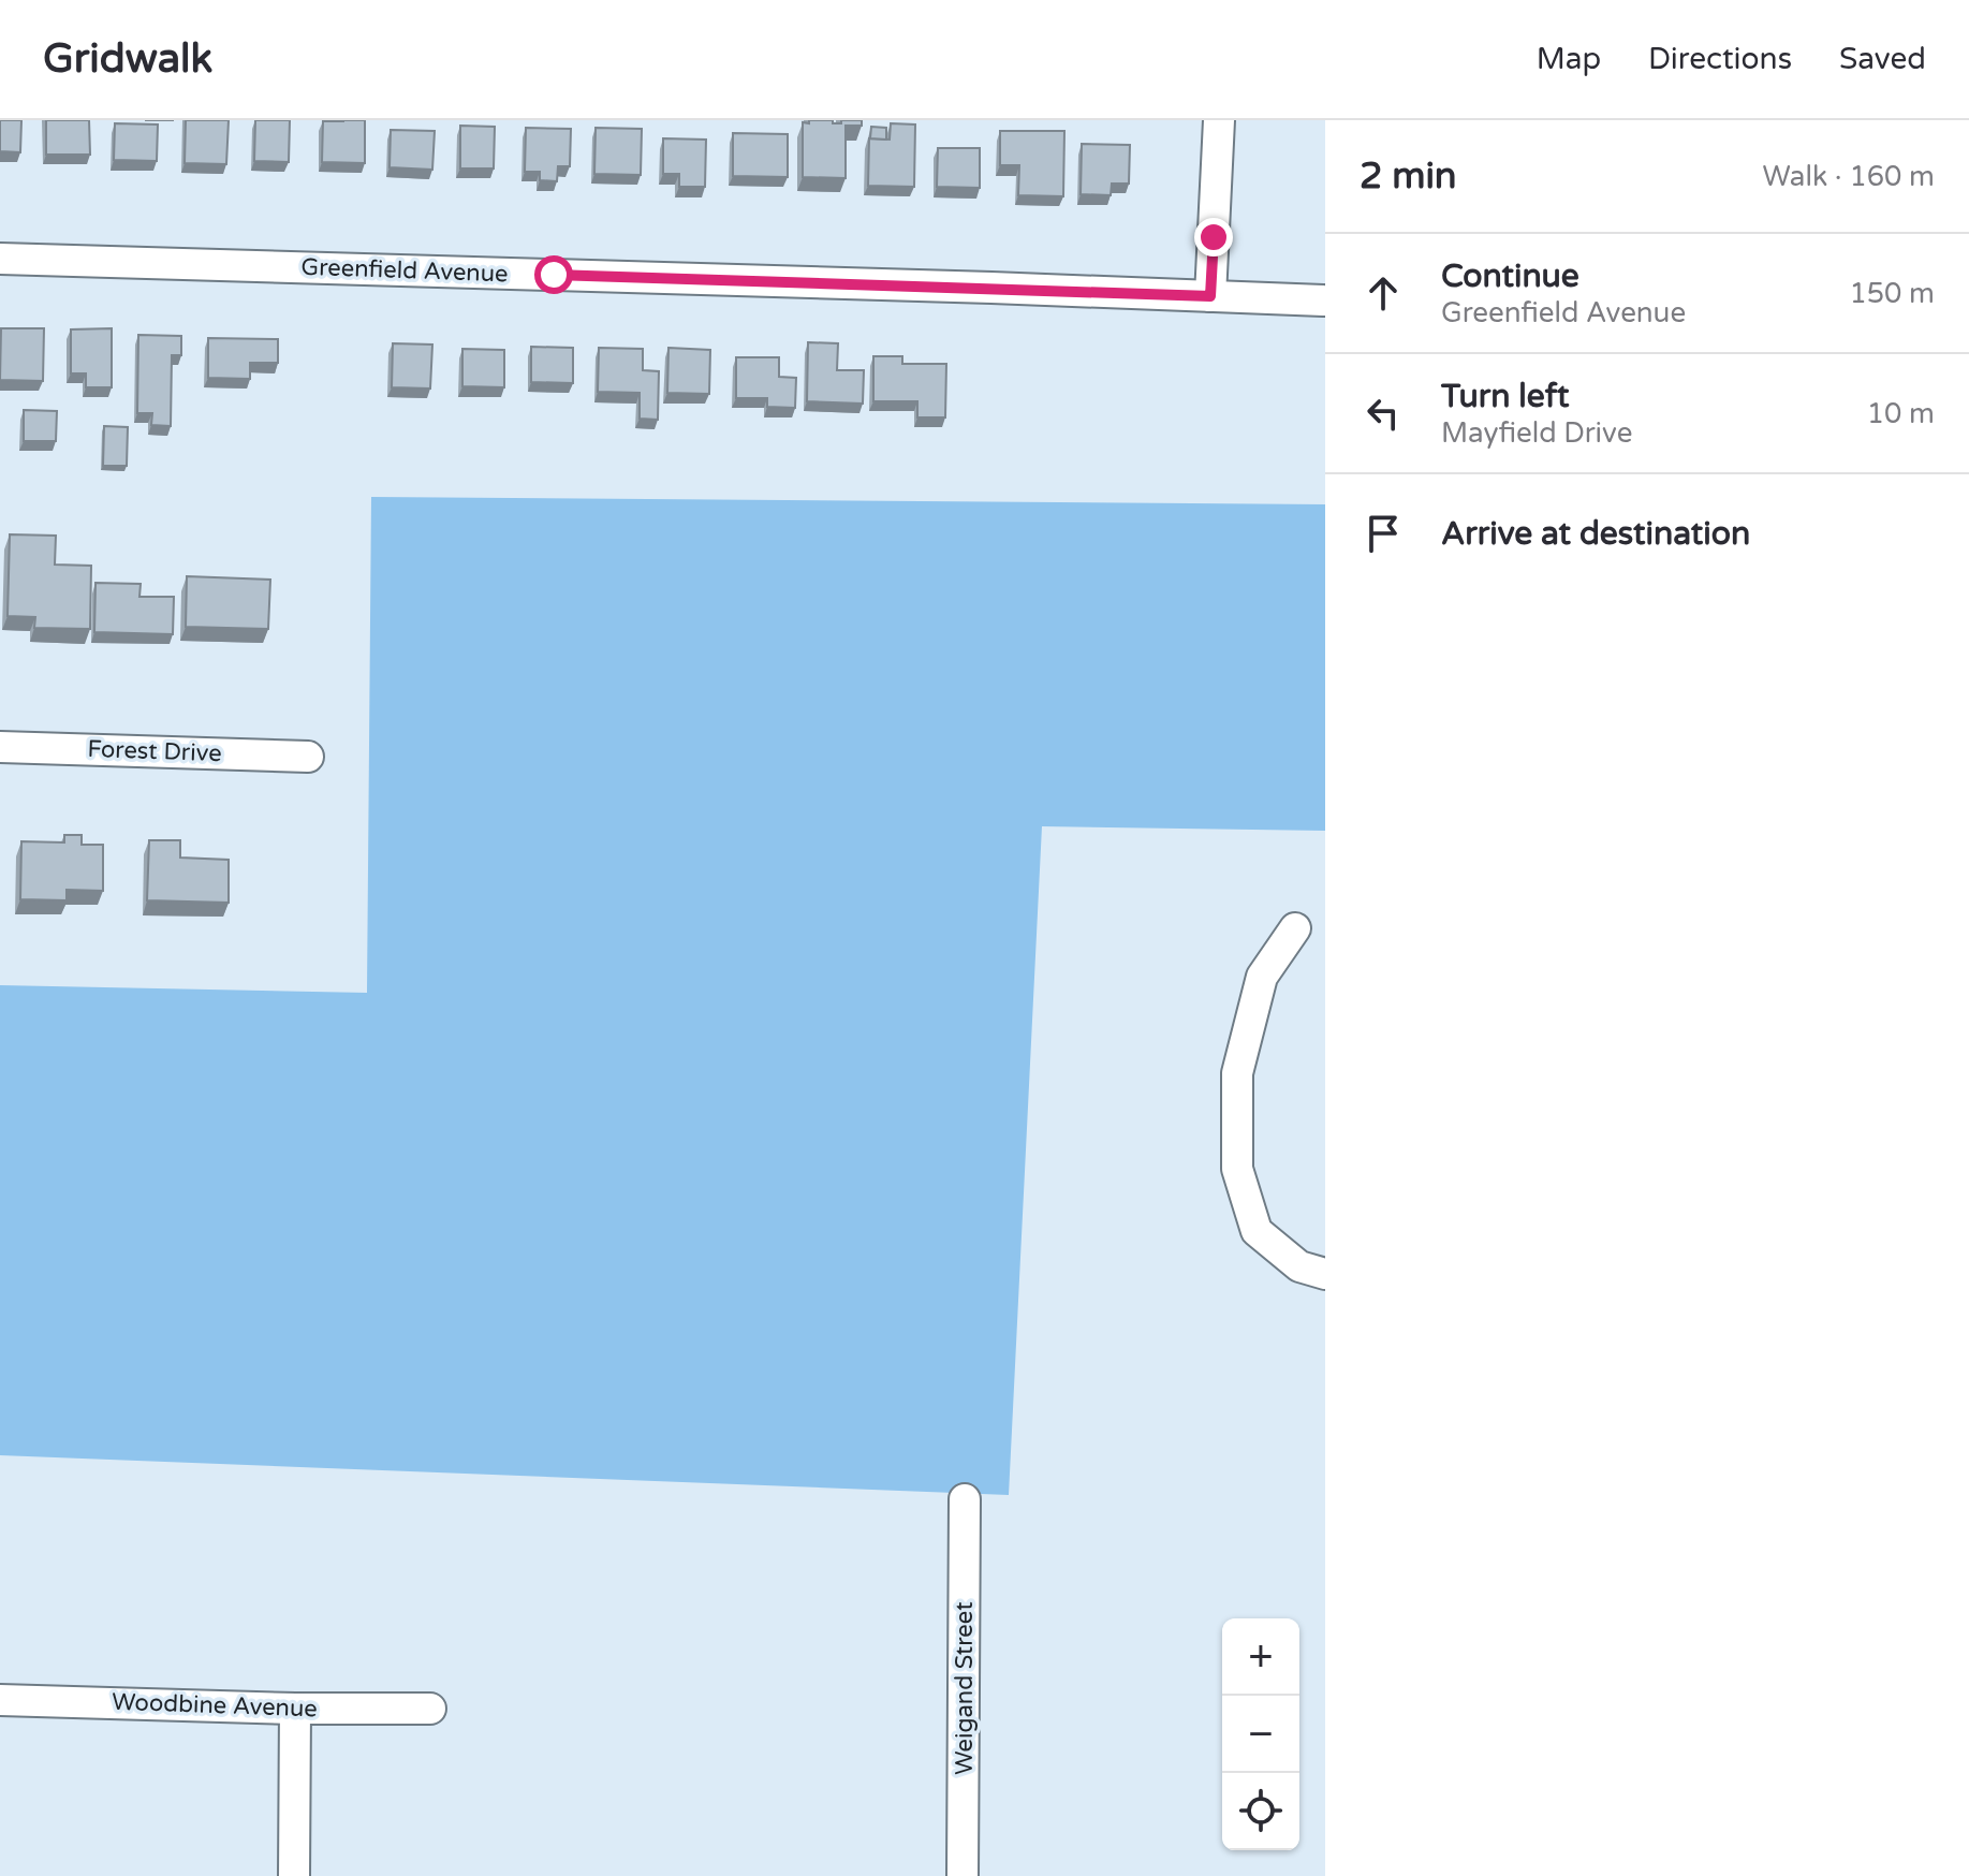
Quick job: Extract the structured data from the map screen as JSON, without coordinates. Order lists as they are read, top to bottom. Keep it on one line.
{"streets":{"street":["Greenfield Avenue","Forest Drive","Weigand Street","Woodbine Avenue"]},"page":{"header":"Gridwalk","nav":["Map","Directions","Saved"],"heading":["2 min","Walk · 160 m"],"list":[["Continue","Greenfield Avenue","150 m"],["Turn left","Mayfield Drive","10 m"],"Arrive at destination"],"map_buttons":["+","−"]}}
